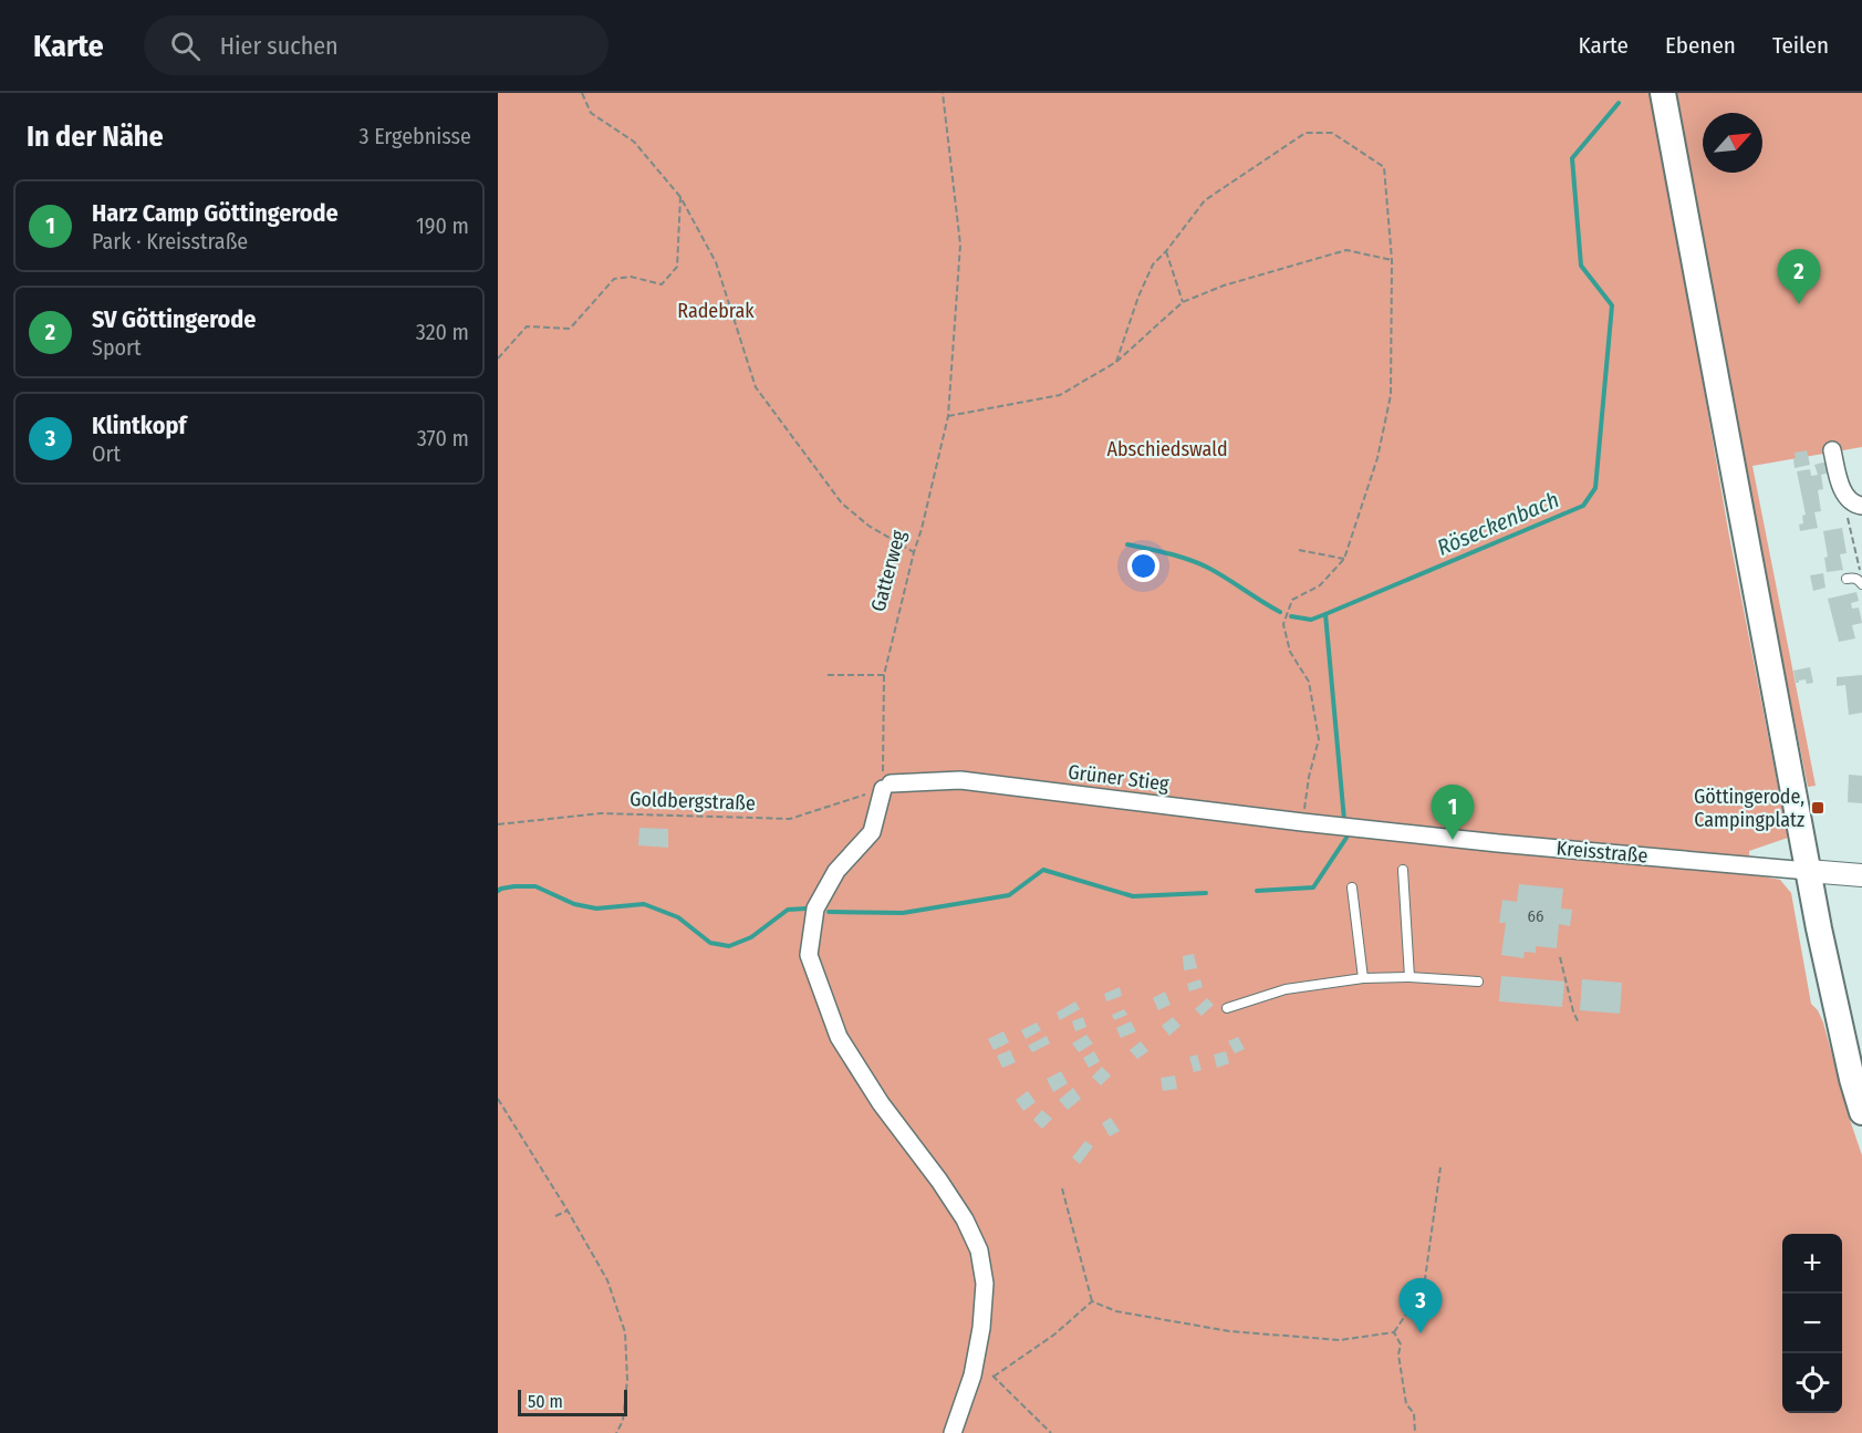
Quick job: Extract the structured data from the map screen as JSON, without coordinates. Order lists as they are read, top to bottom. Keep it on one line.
{"streets":{"street":["Grüner Stieg","Kreisstraße"],"path":["Gatterweg","Goldbergstraße"]},"crossings":[["Gatterweg","Grüner Stieg"],["Gatterweg","Goldbergstraße"],["Grüner Stieg","Goldbergstraße"],["Grüner Stieg","Kreisstraße"]],"water":["Röseckenbach"],"parks":["Radebrak","Abschiedswald"],"places":{"transit":["Göttingerode, Campingplatz"]},"house_numbers":["66"],"scale_bar":"50 m","north":"top right","page":{"header":"Karte","search":"Hier suchen","nav":["Karte","Ebenen","Teilen"],"heading":["In der Nähe","3 Ergebnisse"],"list":[{"mark":"1","name":"Harz Camp Göttingerode","note":"Park · Kreisstraße","value":"190 m"},{"mark":"2","name":"SV Göttingerode","note":"Sport","value":"320 m"},{"mark":"3","name":"Klintkopf","note":"Ort","value":"370 m"}],"pins":["2","1","3"],"map_buttons":["+","−"],"scale":"50 m"}}
